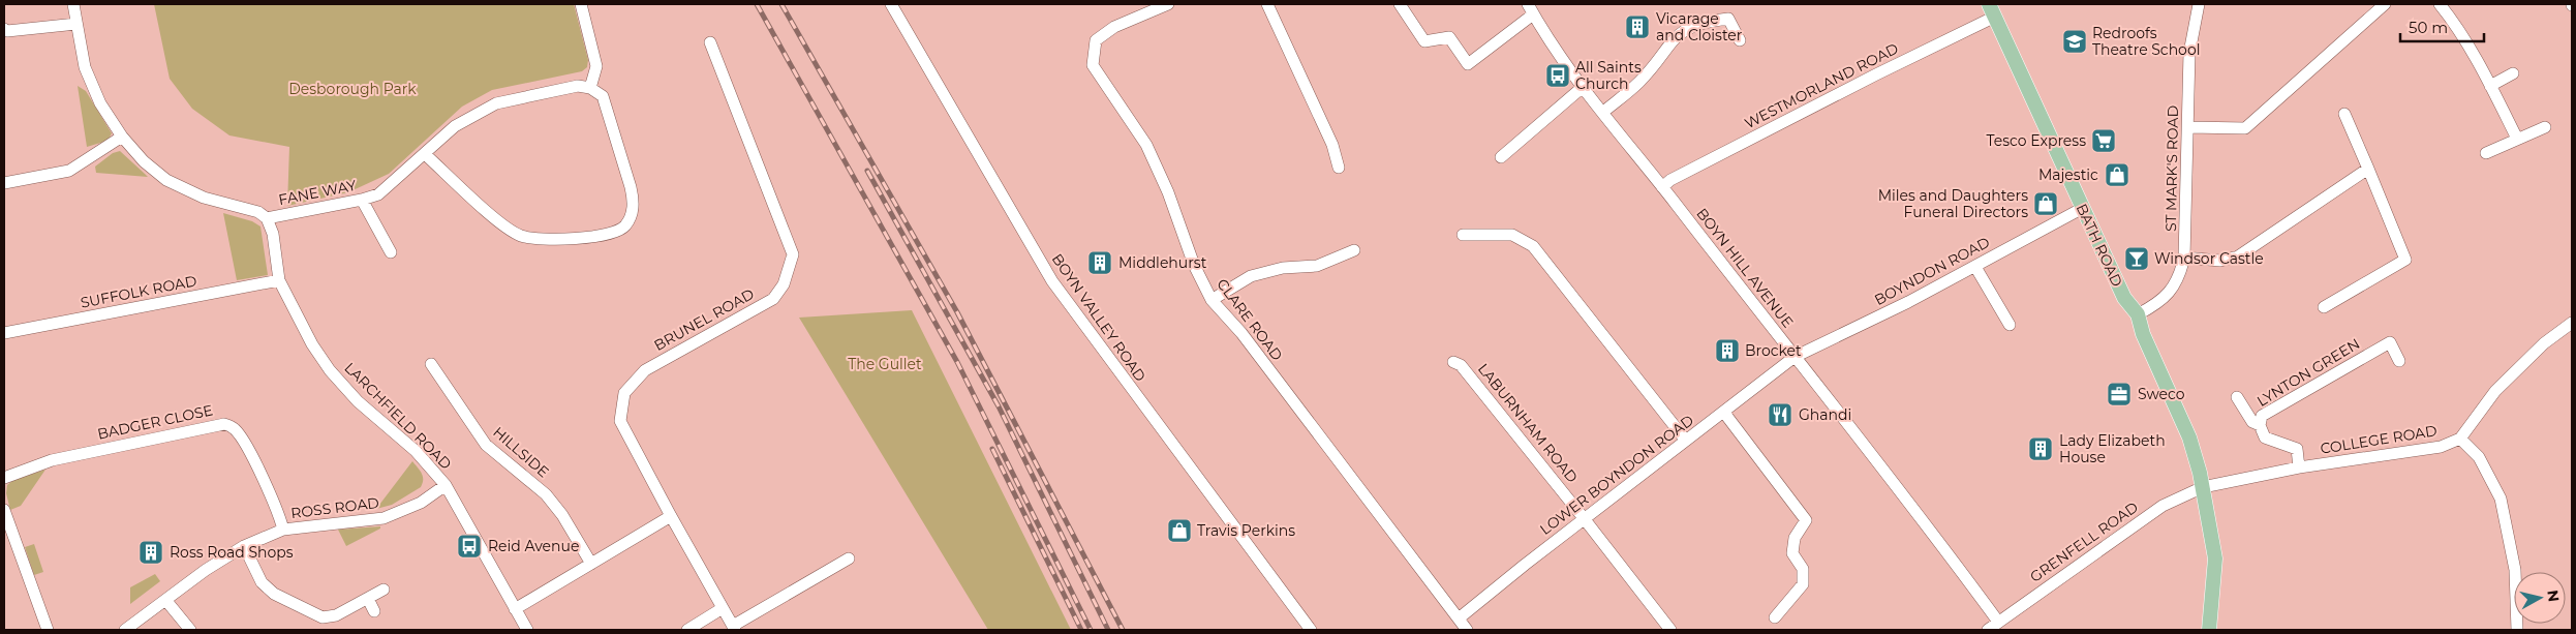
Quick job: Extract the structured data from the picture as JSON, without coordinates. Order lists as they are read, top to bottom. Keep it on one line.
{"streets":{"main road":["BATH ROAD"],"street":["WESTMORLAND ROAD","ST MARK'S ROAD","FANE WAY","BOYN HILL AVENUE","BOYNDON ROAD","SUFFOLK ROAD","BOYN VALLEY ROAD","BRUNEL ROAD","CLARE ROAD","LYNTON GREEN","LARCHFIELD ROAD","BADGER CLOSE","LABURNHAM ROAD","COLLEGE ROAD","HILLSIDE","LOWER BOYNDON ROAD","ROSS ROAD","GRENFELL ROAD"]},"crossings":[["WESTMORLAND ROAD","BATH ROAD"],["WESTMORLAND ROAD","BOYN HILL AVENUE"],["ST MARK'S ROAD","BATH ROAD"],["FANE WAY","LARCHFIELD ROAD"],["BATH ROAD","BOYNDON ROAD"],["BATH ROAD","COLLEGE ROAD"],["BATH ROAD","GRENFELL ROAD"],["BOYN HILL AVENUE","BOYNDON ROAD"],["BOYN HILL AVENUE","LOWER BOYNDON ROAD"],["BOYN HILL AVENUE","GRENFELL ROAD"],["BOYNDON ROAD","LOWER BOYNDON ROAD"],["SUFFOLK ROAD","LARCHFIELD ROAD"],["CLARE ROAD","LOWER BOYNDON ROAD"],["LYNTON GREEN","COLLEGE ROAD"],["LARCHFIELD ROAD","ROSS ROAD"],["BADGER CLOSE","ROSS ROAD"],["LABURNHAM ROAD","LOWER BOYNDON ROAD"],["COLLEGE ROAD","GRENFELL ROAD"]],"parks":["Desborough Park","The Gullet"],"places":{"building":["Vicarage and Cloister","Middlehurst","Brocket","Lady Elizabeth House","Ross Road Shops"],"school or university":["Redroofs Theatre School"],"bus stop":["All Saints Church","Reid Avenue"],"supermarket":["Tesco Express"],"shop":["Majestic","Miles and Daughters Funeral Directors","Travis Perkins"],"bar":["Windsor Castle"],"office":["Sweco"],"restaurant":["Ghandi"]},"scale_bar":"50 m","north":"right"}
